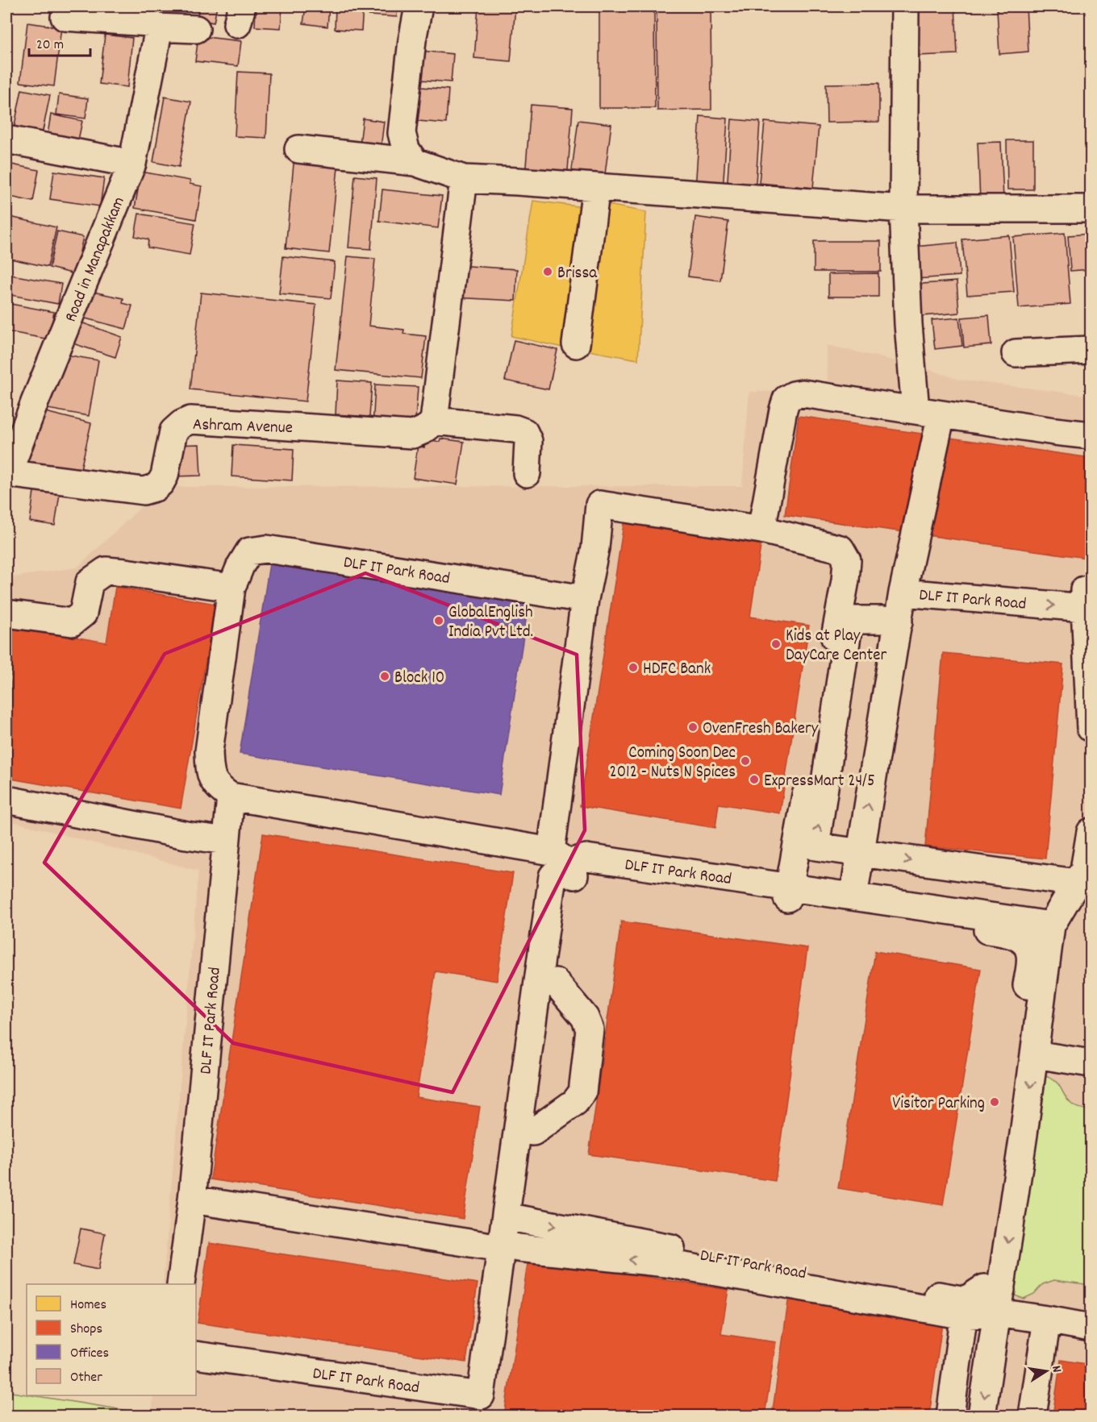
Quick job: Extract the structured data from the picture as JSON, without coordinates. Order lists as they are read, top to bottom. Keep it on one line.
{"streets":{"street":["Road in Manapakkam","Ashram Avenue","DLF IT Park Road"]},"crossings":[["Road in Manapakkam","Ashram Avenue"]],"places":["Brissa","GlobalEnglish India Pvt Ltd.","Kids at Play DayCare Center","HDFC Bank","Block 10","OvenFresh Bakery","Coming Soon Dec 2012 - Nuts N Spices","ExpressMart 24/5","Visitor Parking"],"legend":["Homes","Shops","Offices","Other"],"scale_bar":"20 m","north":"right"}
